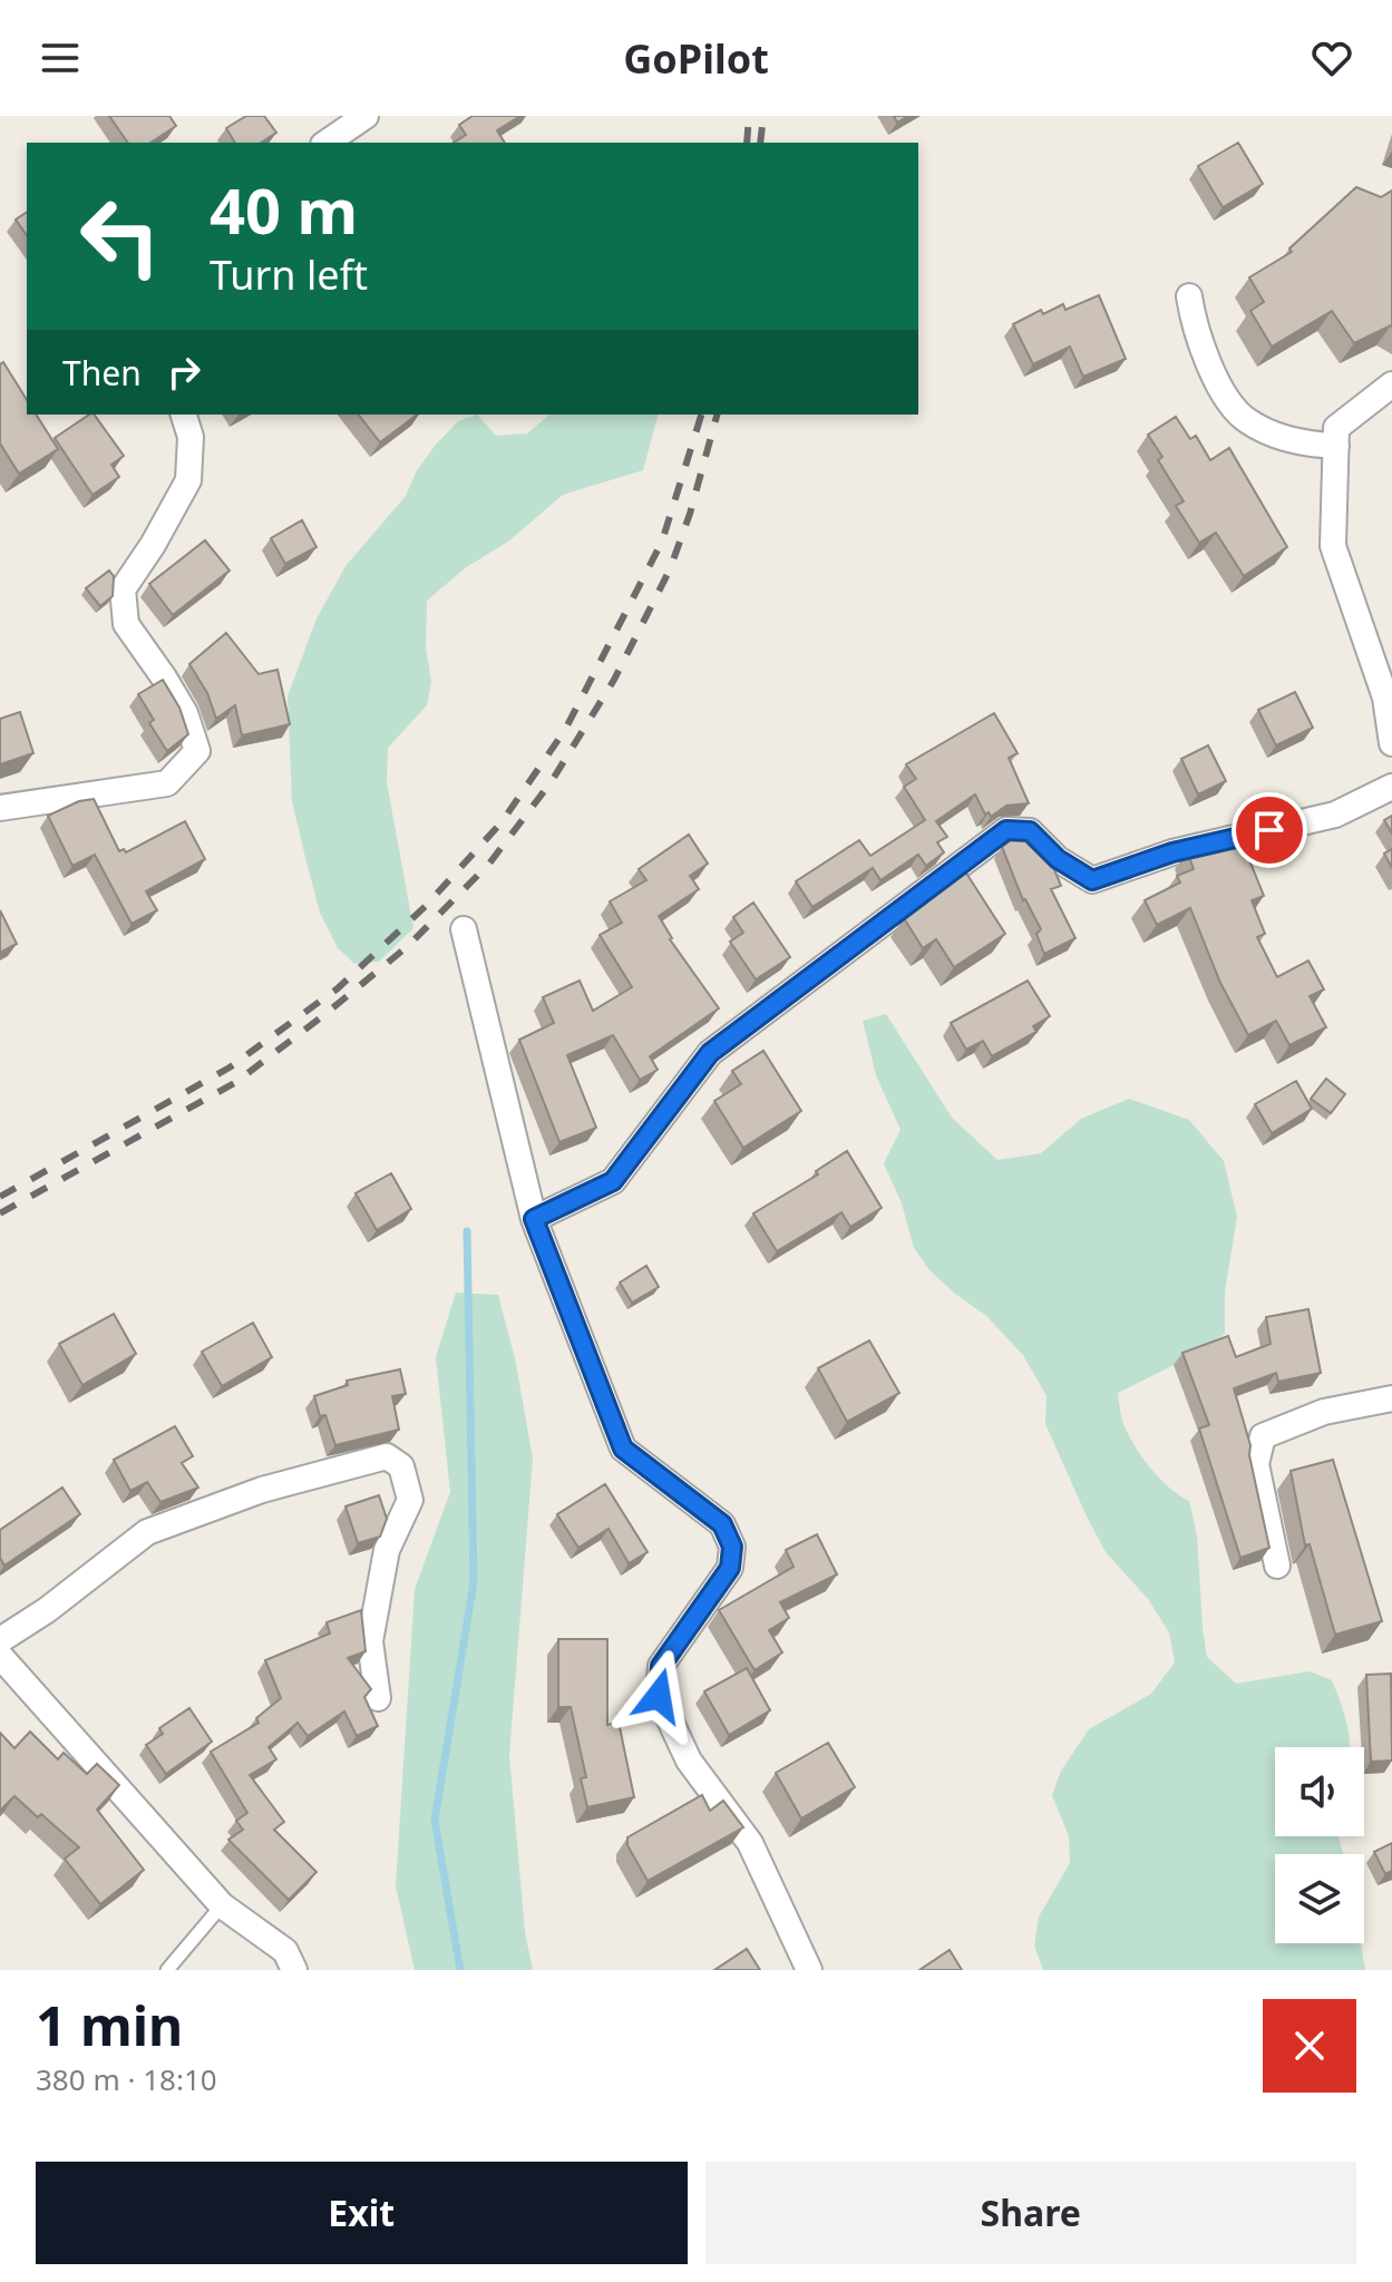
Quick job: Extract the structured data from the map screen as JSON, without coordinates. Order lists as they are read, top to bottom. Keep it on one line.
{"page":{"header":"GoPilot","turn":["40 m","Turn left"],"then":"Then","heading":["1 min","380 m · 18:10"],"buttons":["Exit","Share"]}}
